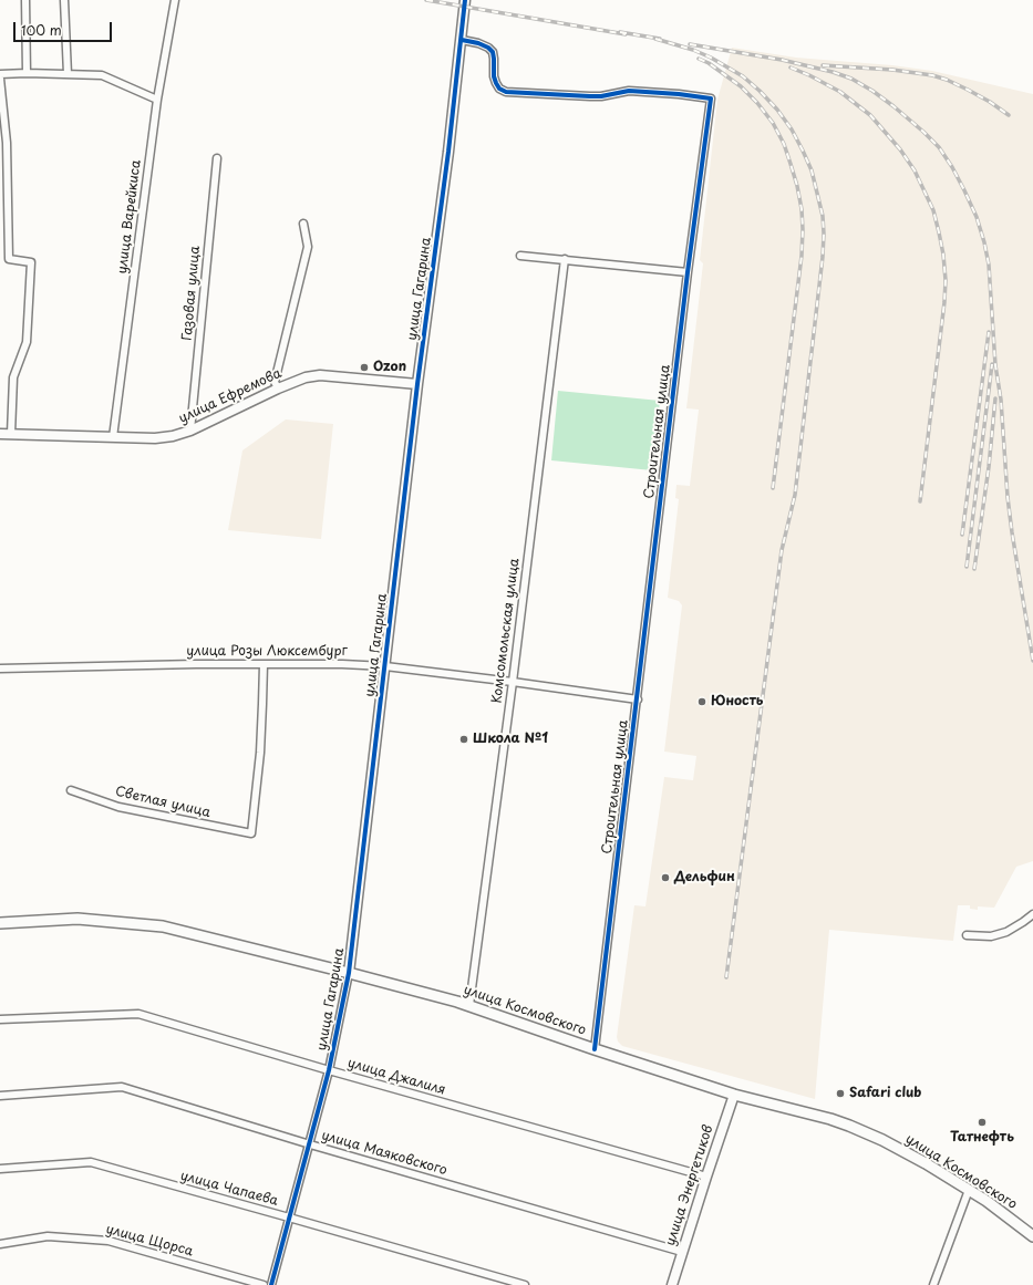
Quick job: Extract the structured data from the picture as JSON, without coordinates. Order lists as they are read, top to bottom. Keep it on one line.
{"streets":{"main road":["улица Космовского"],"street":["улица Варейкиса","улица Гагарина","Газовая улица","улица Ефремова","Строительная улица","Комсомольская улица","улица Розы Люксембург","Светлая улица","улица Джалиля","улица Маяковского","улица Энергетиков","улица Чапаева","улица Щорса"]},"crossings":[["улица Варейкиса","улица Ефремова"],["улица Гагарина","улица Ефремова"],["улица Гагарина","Строительная улица"],["улица Гагарина","улица Розы Люксембург"],["улица Гагарина","улица Космовского"],["улица Гагарина","улица Джалиля"],["улица Гагарина","улица Маяковского"],["улица Гагарина","улица Чапаева"],["Газовая улица","улица Ефремова"],["Строительная улица","улица Розы Люксембург"],["Строительная улица","улица Космовского"],["Комсомольская улица","улица Розы Люксембург"],["Комсомольская улица","улица Космовского"],["улица Розы Люксембург","Светлая улица"],["улица Космовского","улица Энергетиков"],["улица Джалиля","улица Энергетиков"],["улица Маяковского","улица Энергетиков"]],"places":["Ozon","Юность","Школа №1","Дельфин","Safari club","Татнефть"],"scale_bar":"100 m"}
